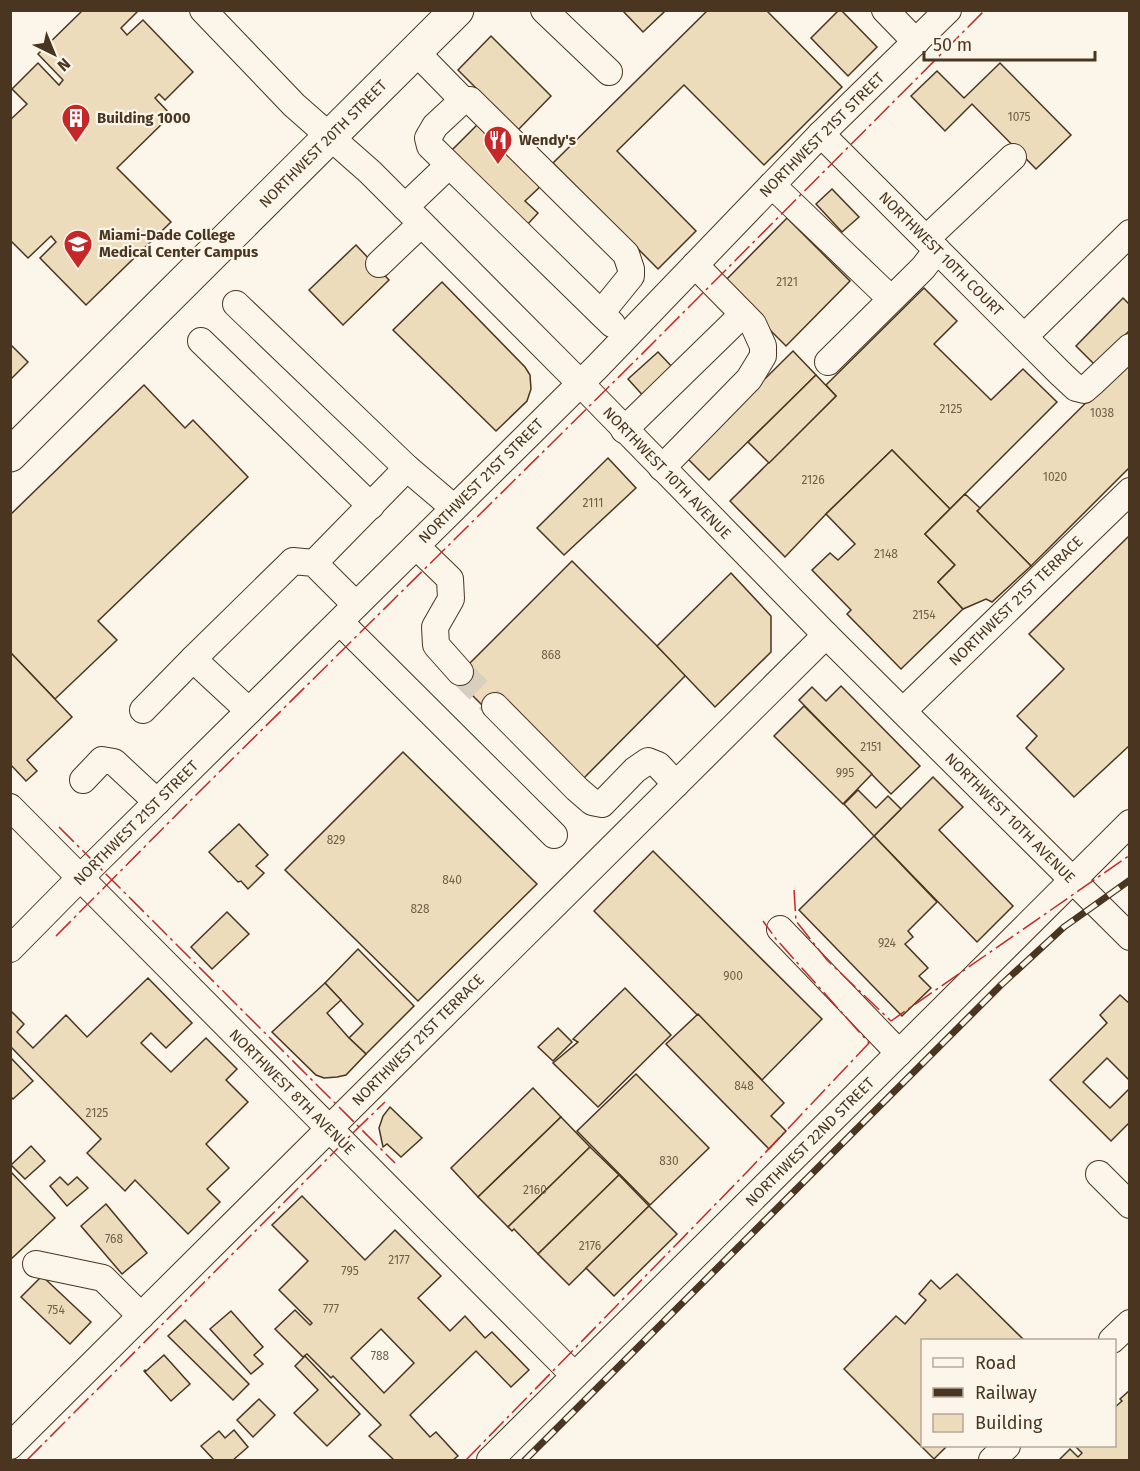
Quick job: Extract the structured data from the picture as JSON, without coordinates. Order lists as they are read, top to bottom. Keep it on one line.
{"streets":{"main road":["NORTHWEST 20TH STREET"],"street":["NORTHWEST 21ST STREET","NORTHWEST 10TH COURT","NORTHWEST 10TH AVENUE","NORTHWEST 21ST TERRACE","NORTHWEST 8TH AVENUE","NORTHWEST 22ND STREET"]},"crossings":[["NORTHWEST 21ST STREET","NORTHWEST 10TH COURT"],["NORTHWEST 21ST STREET","NORTHWEST 10TH AVENUE"],["NORTHWEST 21ST STREET","NORTHWEST 8TH AVENUE"],["NORTHWEST 20TH STREET","NORTHWEST 10TH AVENUE"],["NORTHWEST 10TH AVENUE","NORTHWEST 21ST TERRACE"],["NORTHWEST 10TH AVENUE","NORTHWEST 22ND STREET"],["NORTHWEST 21ST TERRACE","NORTHWEST 8TH AVENUE"],["NORTHWEST 8TH AVENUE","NORTHWEST 22ND STREET"]],"places":{"building":["Building 1000"],"restaurant":["Wendy's"],"school or university":["Miami-Dade College Medical Center Campus"]},"house_numbers":["1075","2121","2125","1038","1020","2126","2111","2148","2154","868","2151","995","829","840","828","924","900","848","2125","830","2160","768","2176","2177","795","777","754","788"],"legend":["Road","Railway","Building"],"scale_bar":"50 m","north":"bottom right"}
